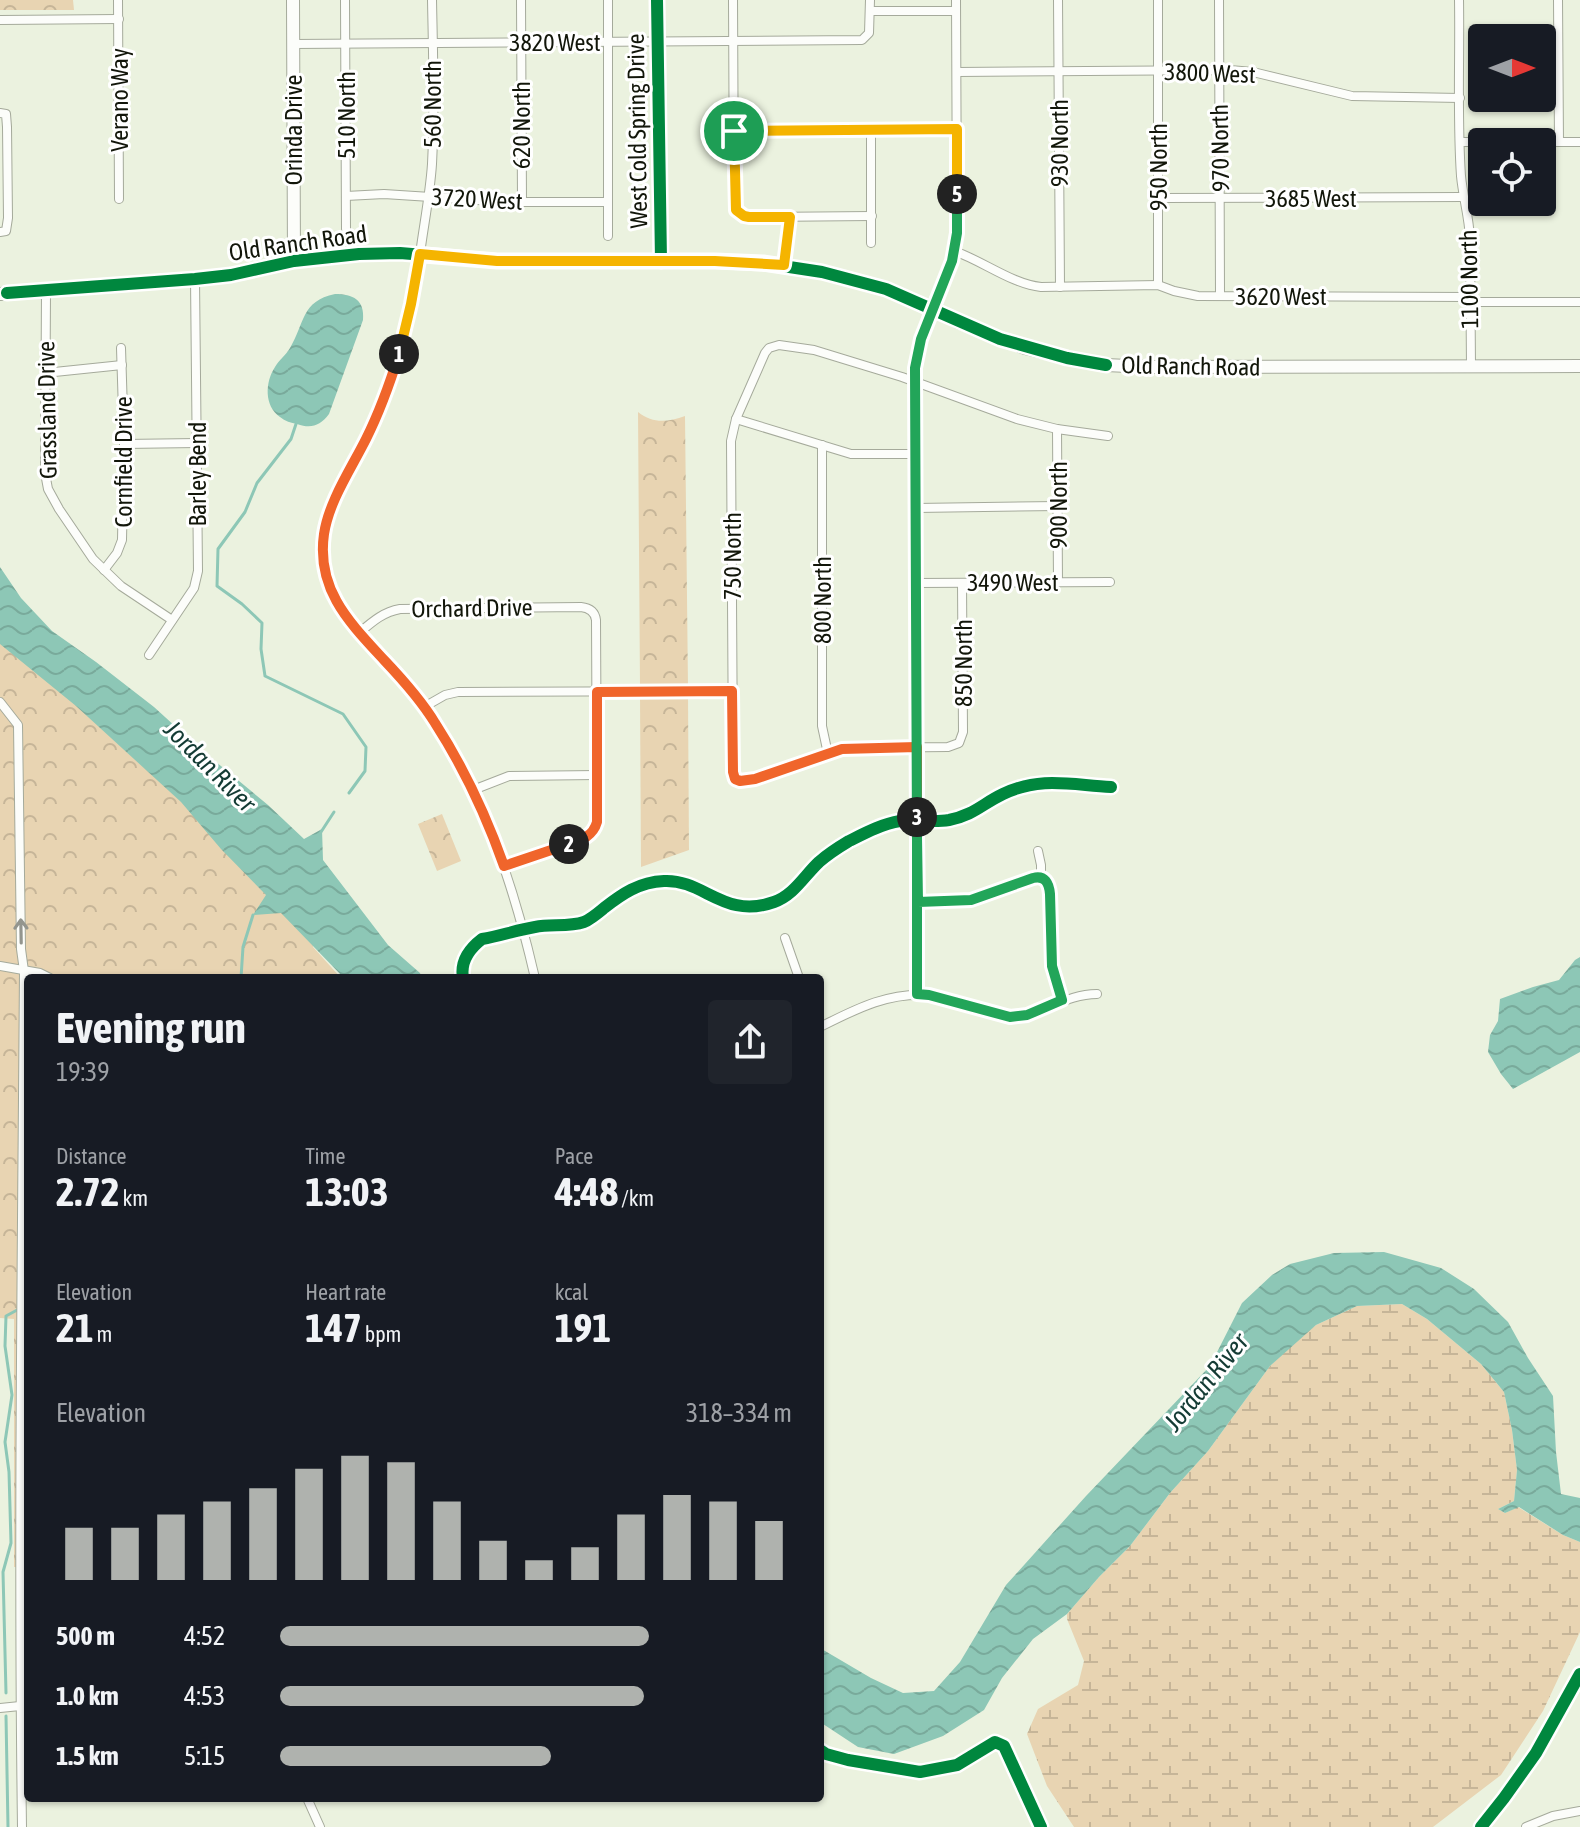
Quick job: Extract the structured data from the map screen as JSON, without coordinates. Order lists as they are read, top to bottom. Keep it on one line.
{"streets":{"street":["3820 West","3800 West","Verano Way","560 North","510 North","620 North","Orinda Drive","West Cold Spring Drive","930 North","970 North","950 North","3685 West","3720 West","Old Ranch Road","1100 North","3620 West","Grassland Drive","Cornfield Drive","Barley Bend","900 North","750 North","3490 West","800 North","Orchard Drive","850 North"]},"crossings":[["3820 West","560 North"],["3820 West","510 North"],["3820 West","620 North"],["3820 West","Orinda Drive"],["3820 West","West Cold Spring Drive"],["3800 West","930 North"],["3800 West","970 North"],["3800 West","950 North"],["3800 West","1100 North"],["560 North","3720 West"],["560 North","Old Ranch Road"],["560 North","Orchard Drive"],["510 North","3720 West"],["620 North","3720 West"],["Orinda Drive","Old Ranch Road"],["West Cold Spring Drive","Old Ranch Road"],["930 North","3620 West"],["970 North","3685 West"],["970 North","3620 West"],["950 North","3685 West"],["950 North","3620 West"],["3685 West","1100 North"],["Old Ranch Road","1100 North"],["Old Ranch Road","Grassland Drive"],["Old Ranch Road","Barley Bend"],["1100 North","3620 West"],["Grassland Drive","Cornfield Drive"],["Grassland Drive","Barley Bend"],["900 North","3490 West"],["750 North","800 North"],["3490 West","850 North"]],"water":["Jordan River"],"north":"right","page":{"pins":["5","1","3","2"],"heading":["Evening run","19:39"],"stats":[["Distance","2.72 km"],["Time","13:03"],["Pace","4:48 /km"],["Elevation","21 m"],["Heart rate","147 bpm"],["kcal","191"]],"chart":["Elevation","318–334 m"],"list":[{"name":"500 m","note":"4:52"},{"name":"1.0 km","note":"4:53"},{"name":"1.5 km","note":"5:15"}]}}
